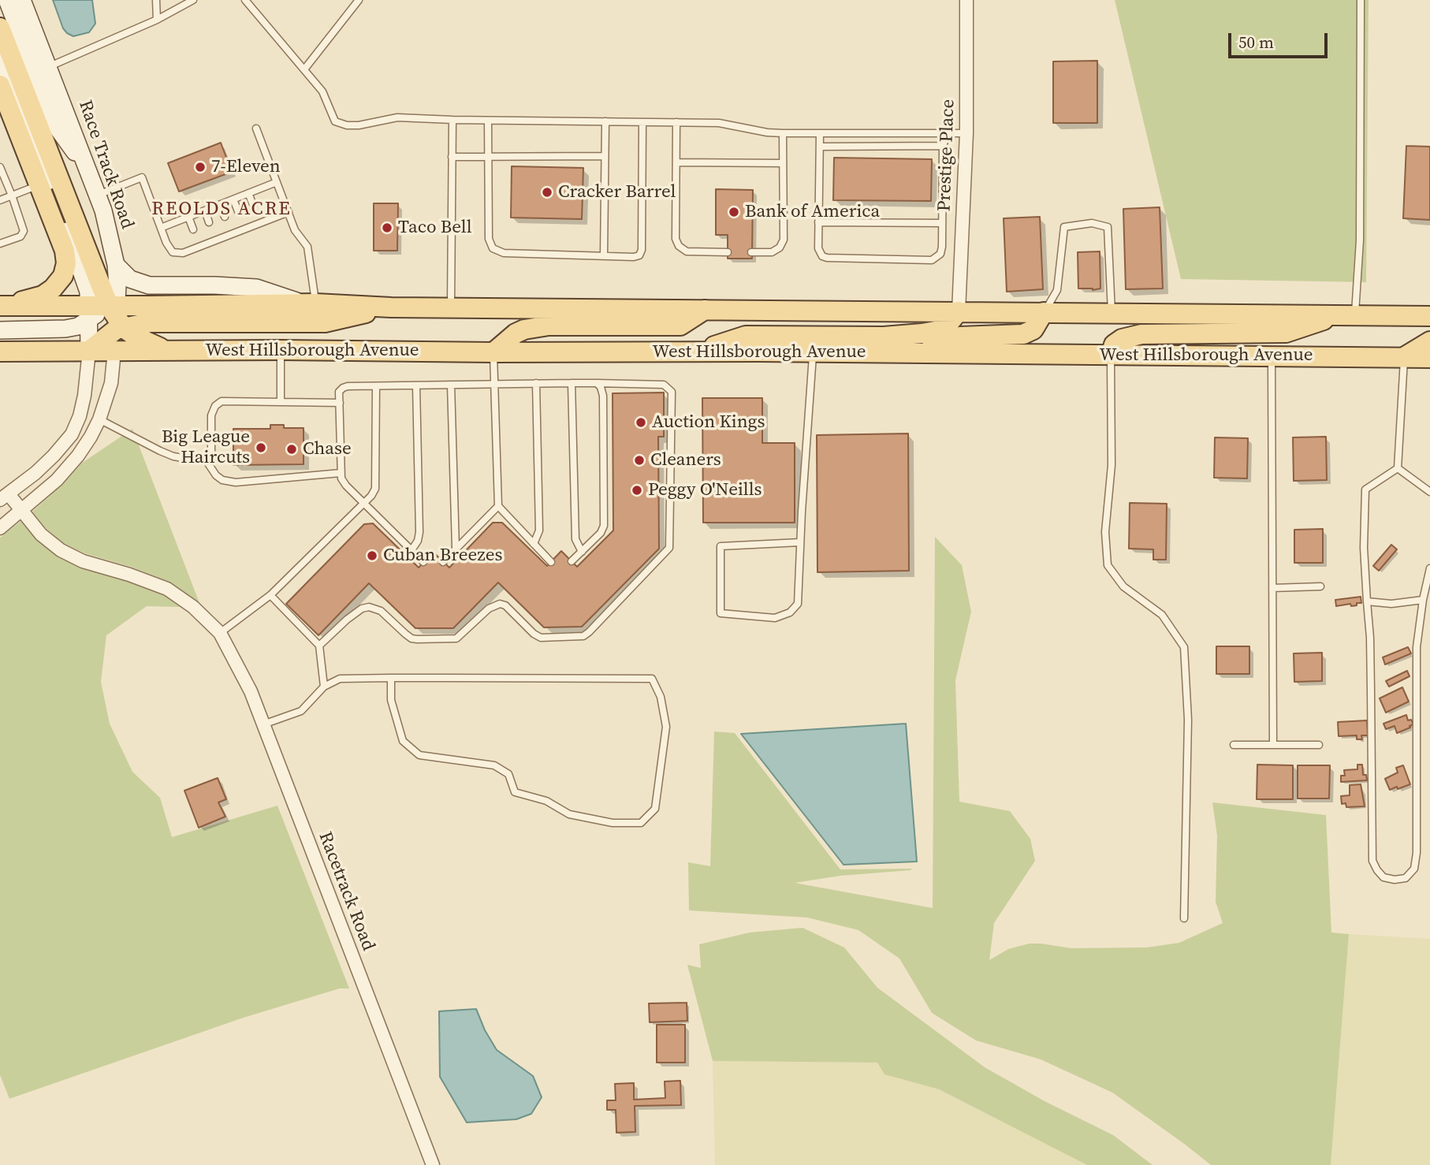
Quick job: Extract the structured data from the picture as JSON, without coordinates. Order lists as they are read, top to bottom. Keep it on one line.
{"streets":{"main road":["Race Track Road","West Hillsborough Avenue"],"street":["Prestige Place","Racetrack Road"]},"crossings":[["Race Track Road","West Hillsborough Avenue"]],"districts":["REOLDS ACRE"],"places":["7-Eleven","Cracker Barrel","Bank of America","Taco Bell","Auction Kings","Big League Haircuts","Chase","Cleaners","Peggy O'Neills","Cuban Breezes"],"scale_bar":"50 m"}
